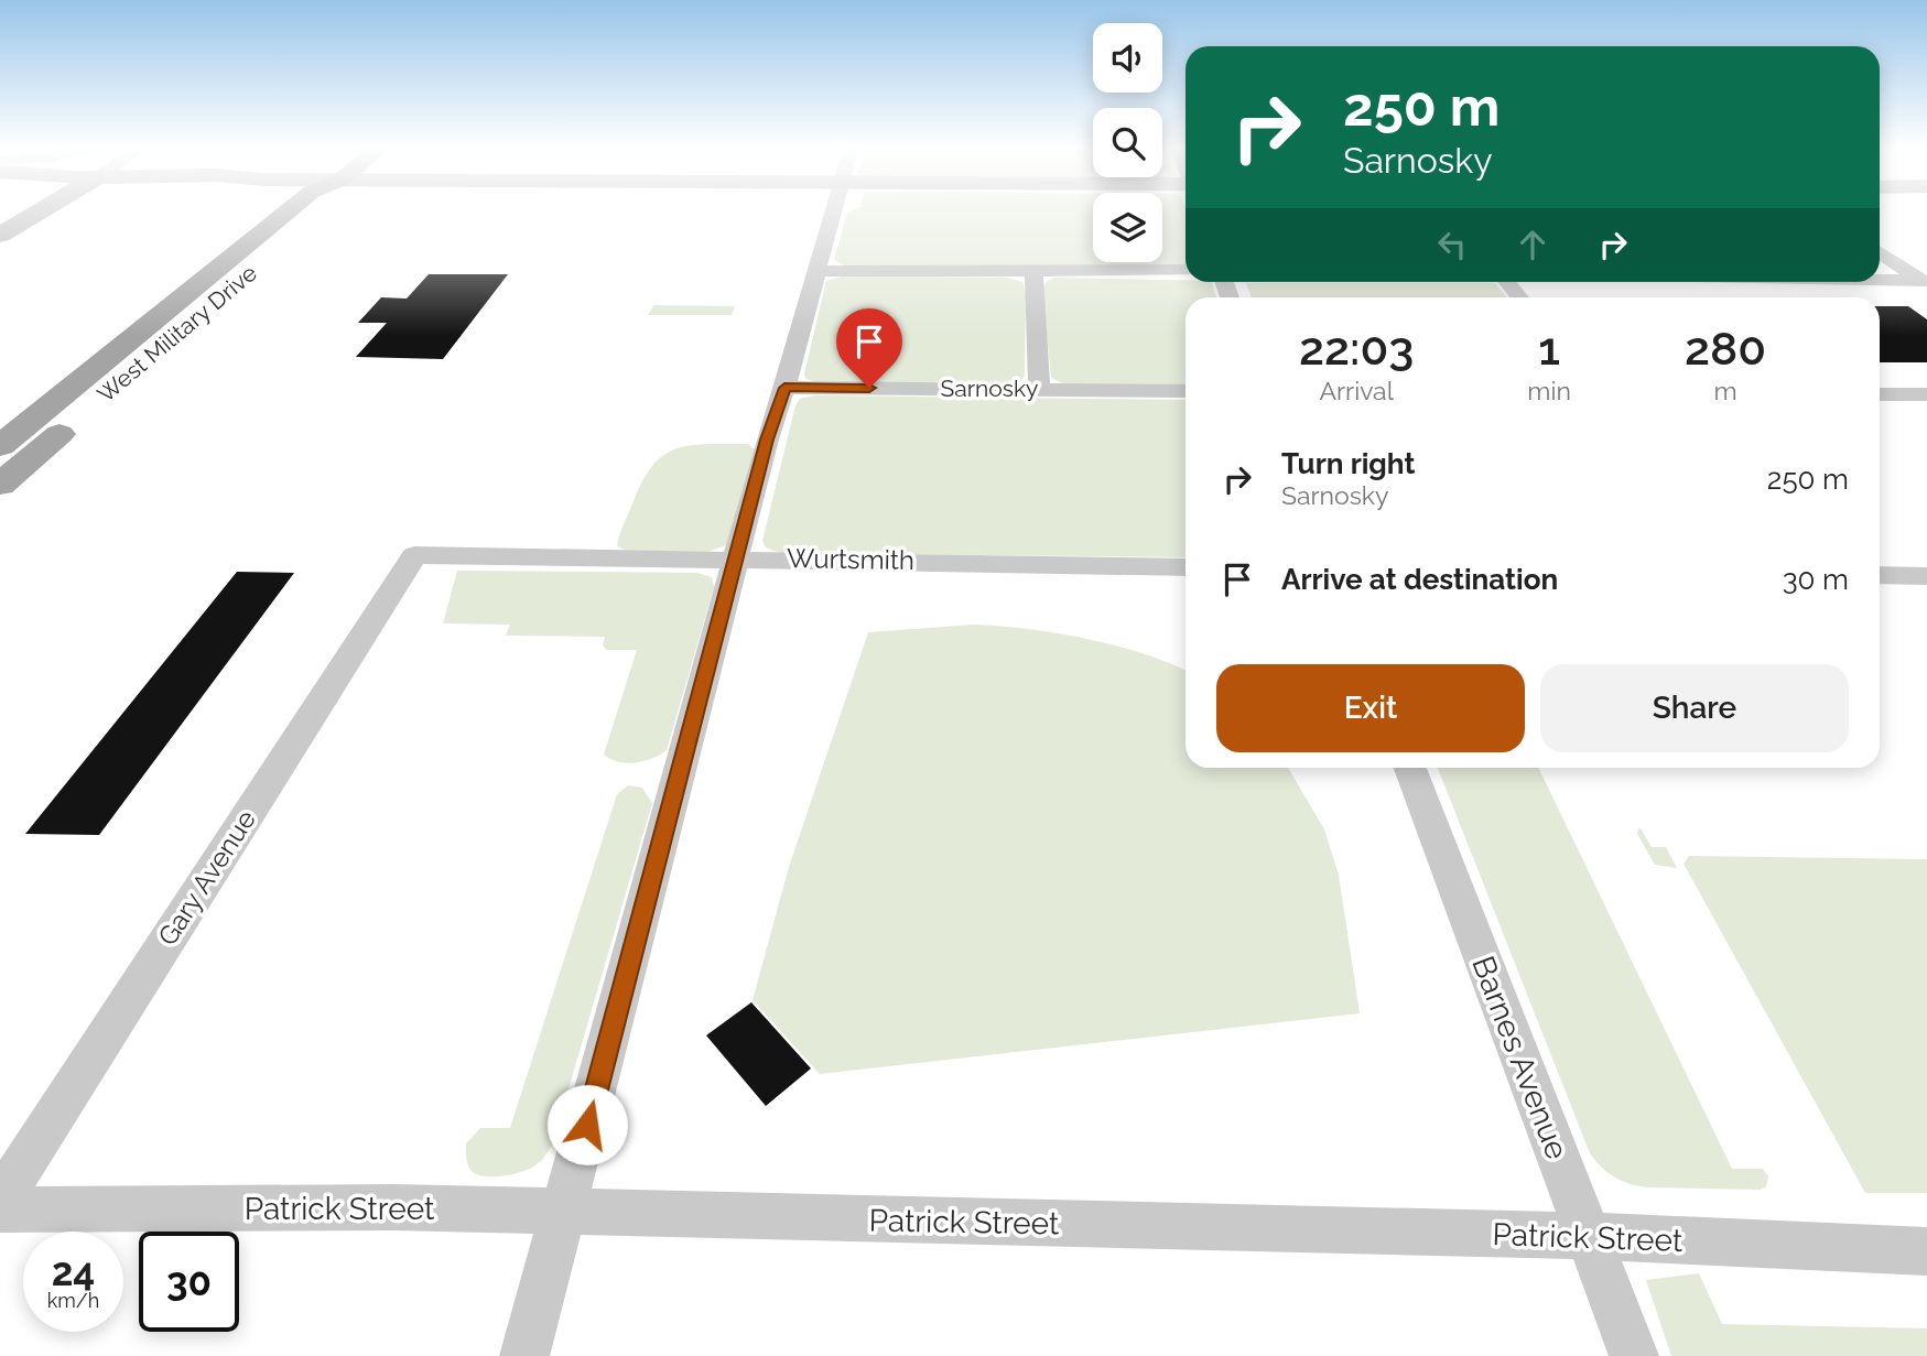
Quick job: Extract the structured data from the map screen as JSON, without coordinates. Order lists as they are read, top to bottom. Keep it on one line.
{"streets":{"main road":["West Military Drive"],"street":["Sarnosky","Wurtsmith","Gary Avenue","Barnes Avenue","Patrick Street"]},"crossings":[["Wurtsmith","Gary Avenue"],["Barnes Avenue","Patrick Street"]],"page":{"turn":["250 m","Sarnosky"],"eta":["22:03","Arrival","1","min","280","m"],"list":[{"name":"Turn right","note":"Sarnosky","value":"250 m"},{"name":"Arrive at destination","value":"30 m"}],"buttons":["Exit","Share"],"speed":"24 km/h","limit":"30"}}
